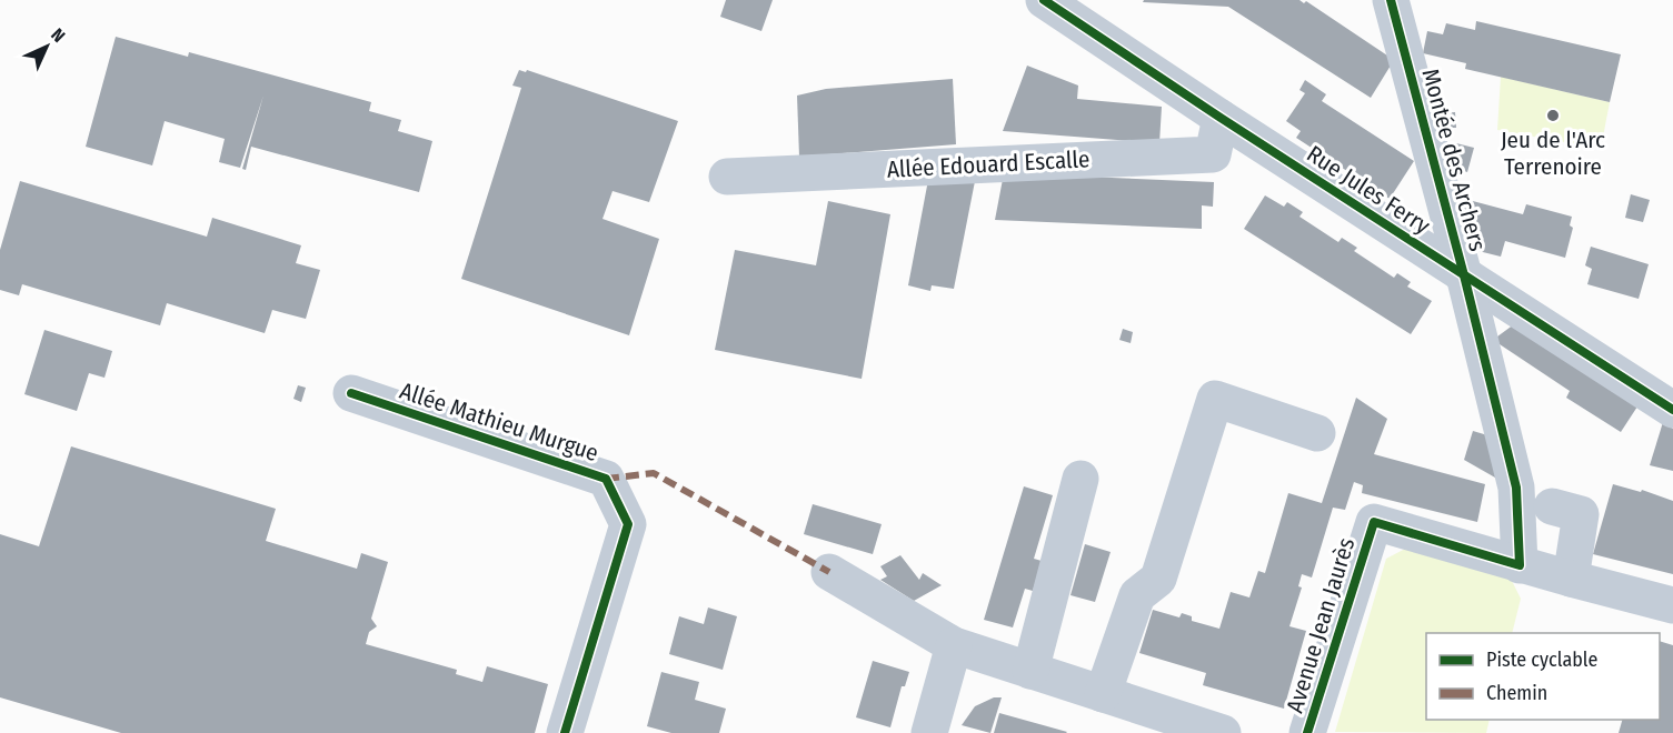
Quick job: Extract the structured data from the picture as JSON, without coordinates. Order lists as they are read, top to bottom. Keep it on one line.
{"streets":{"street":["Montée des Archers","Allée Edouard Escalle","Rue Jules Ferry","Allée Mathieu Murgue","Avenue Jean Jaurès"]},"crossings":[["Montée des Archers","Rue Jules Ferry"],["Montée des Archers","Avenue Jean Jaurès"],["Allée Edouard Escalle","Rue Jules Ferry"]],"places":["Jeu de l'Arc Terrenoire"],"legend":["Piste cyclable","Chemin"],"north":"top right"}
